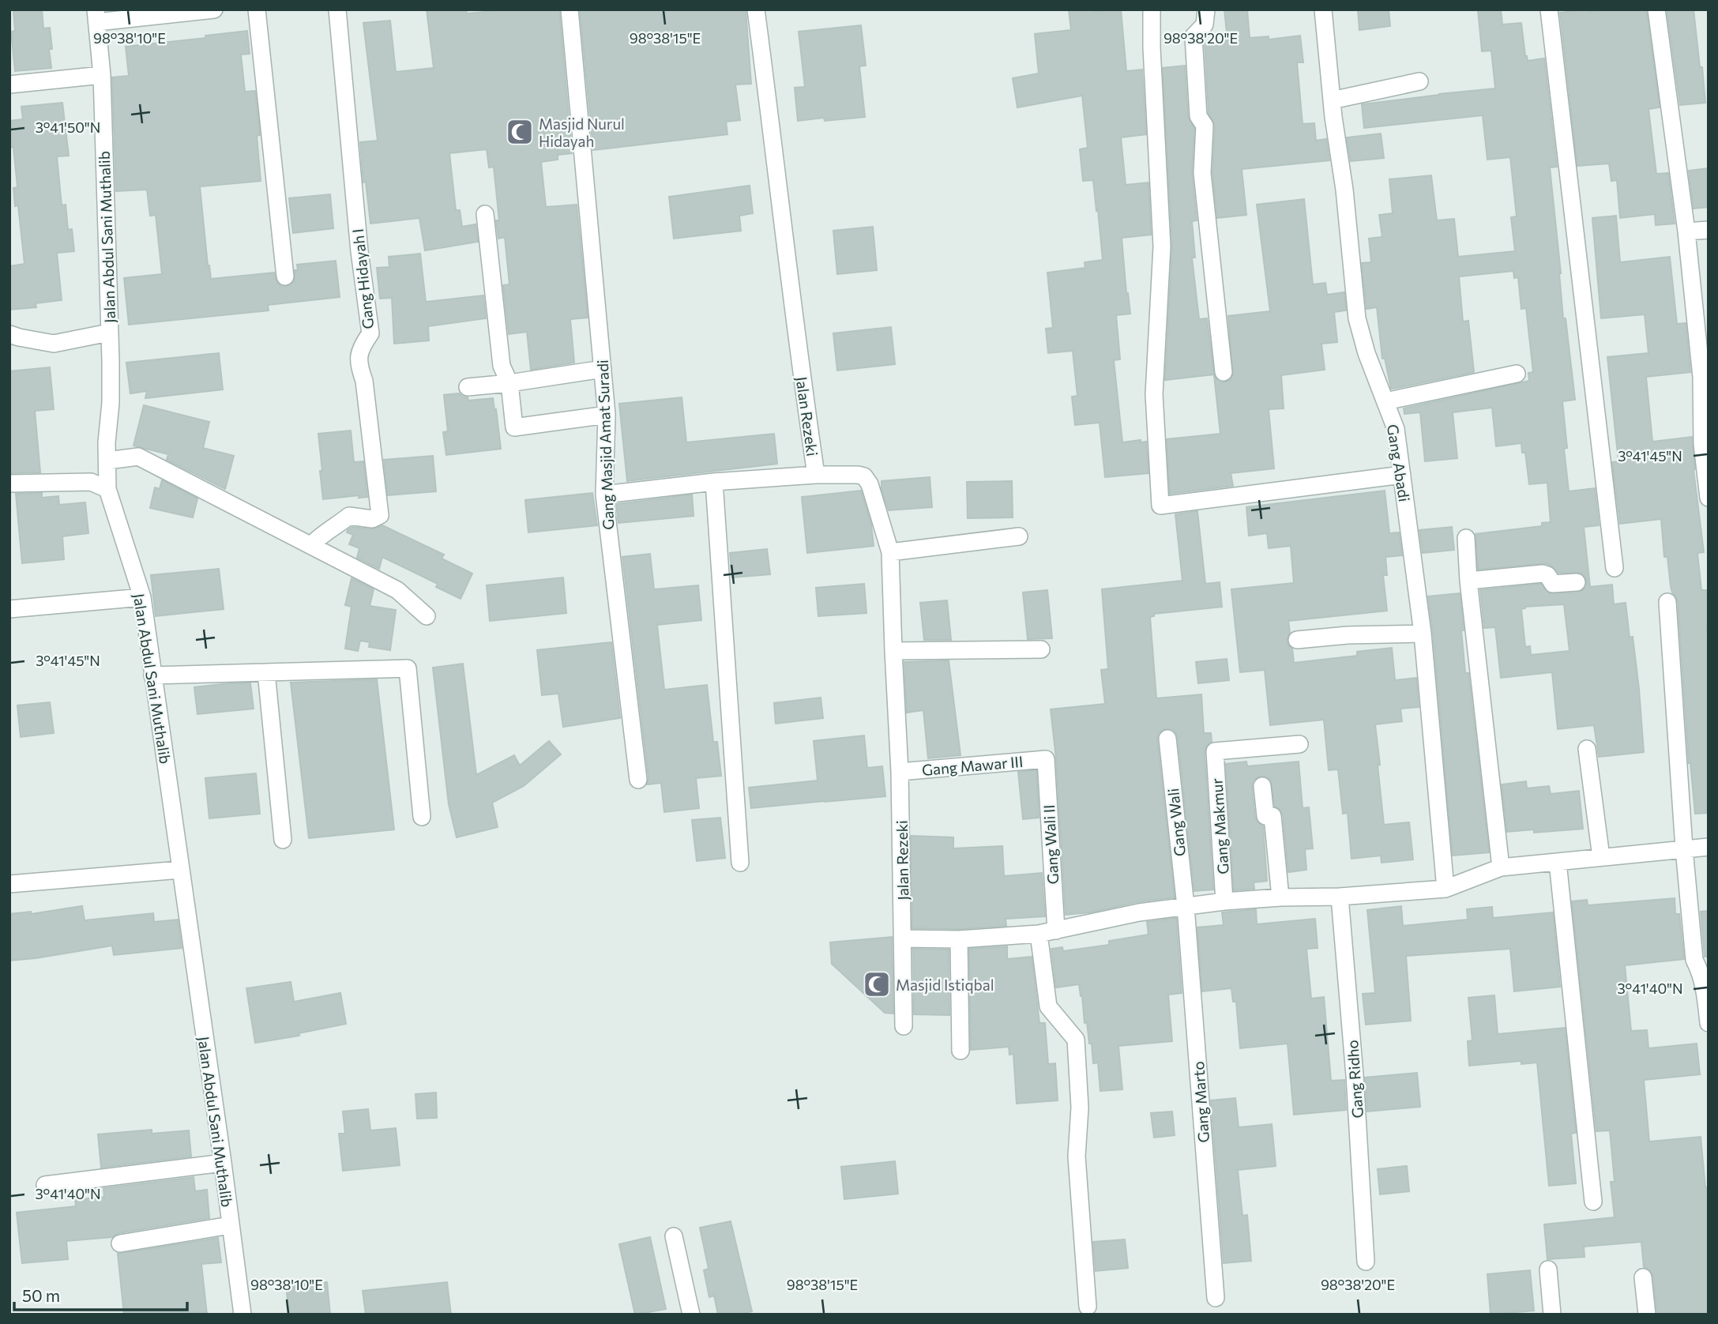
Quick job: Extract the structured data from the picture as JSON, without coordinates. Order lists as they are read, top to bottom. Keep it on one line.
{"streets":{"street":["Jalan Abdul Sani Muthalib","Gang Hidayah I","Jalan Rezeki","Gang Masjid Amat Suradi","Gang Abadi","Gang Mawar III","Gang Wali","Gang Makmur","Gang Wali II","Gang Ridho","Gang Marto"]},"crossings":[["Jalan Rezeki","Gang Mawar III"],["Gang Mawar III","Gang Wali II"],["Gang Wali","Gang Marto"]],"places":{"mosque":["Masjid Nurul Hidayah","Masjid Istiqbal"]},"scale_bar":"50 m","coordinates":["98°38'10\"E","98°38'15\"E","98°38'20\"E","3°41'50\"N","3°41'45\"N","3°41'40\"N"]}
